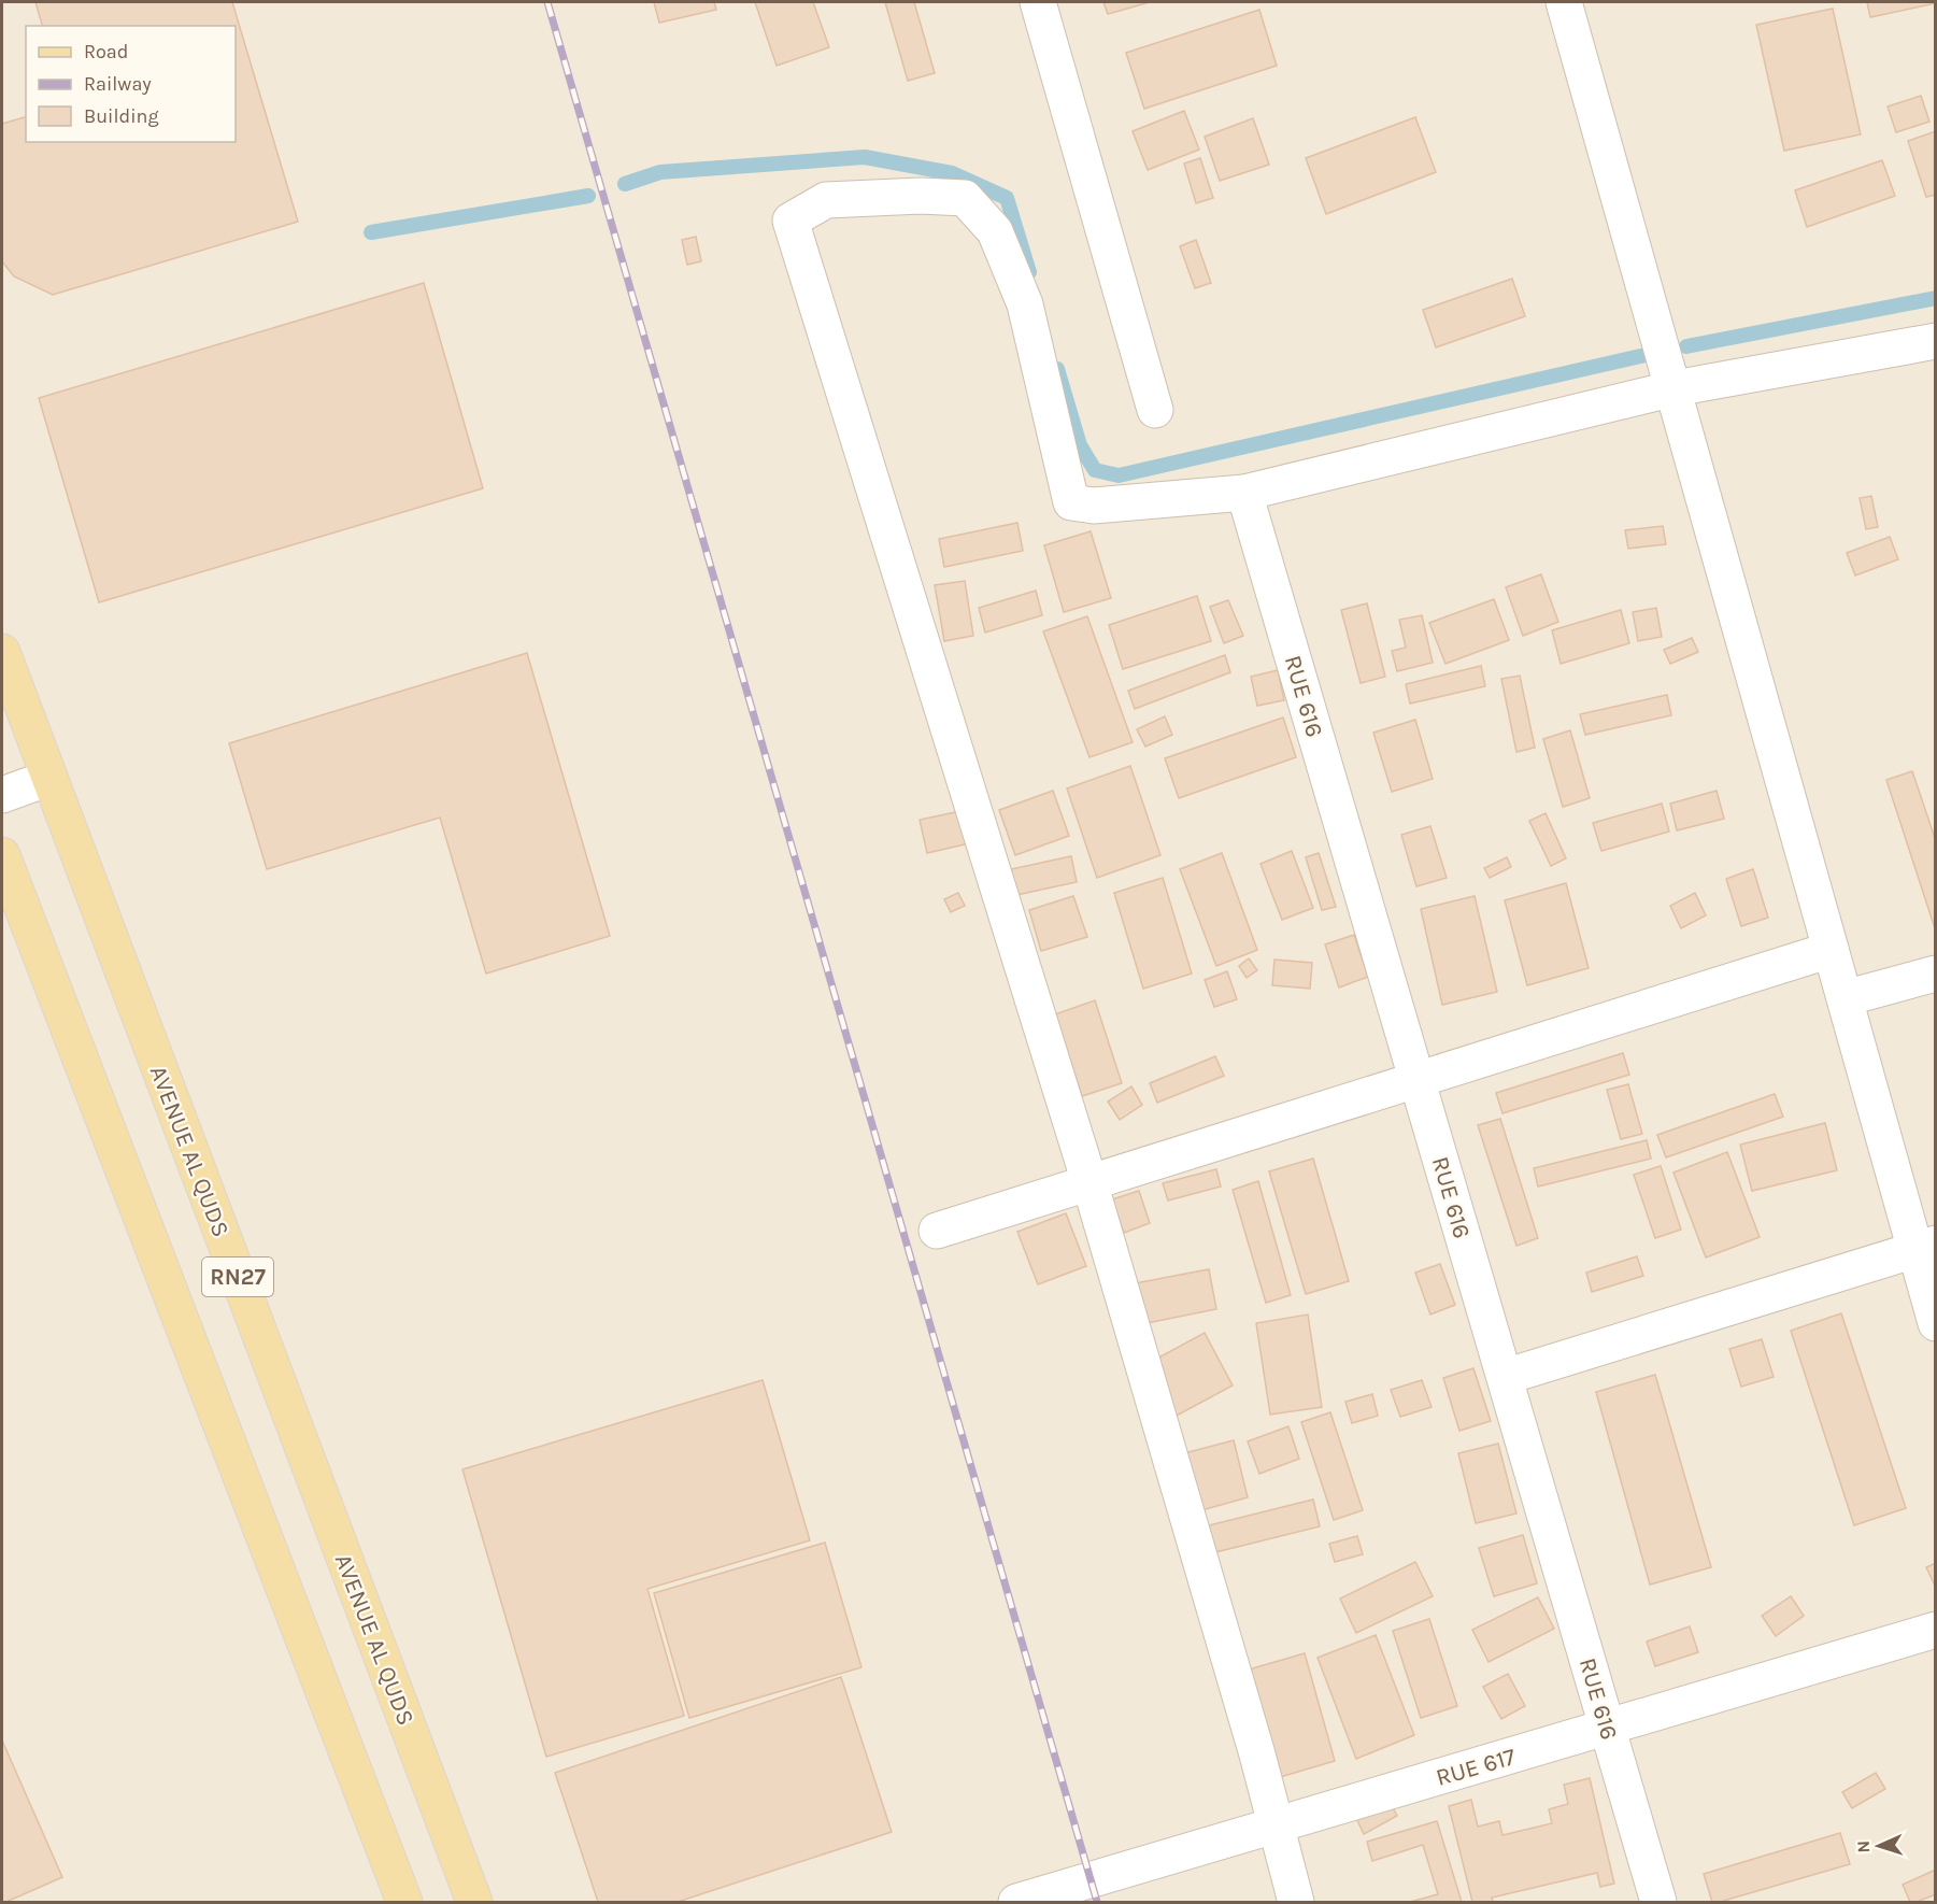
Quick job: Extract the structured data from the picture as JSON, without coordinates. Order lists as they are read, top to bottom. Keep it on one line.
{"streets":{"main road":["AVENUE AL QUDS","RN27"],"street":["RUE 616","RUE 617"]},"crossings":[["RUE 616","RUE 617"]],"legend":["Road","Railway","Building"],"north":"left"}
